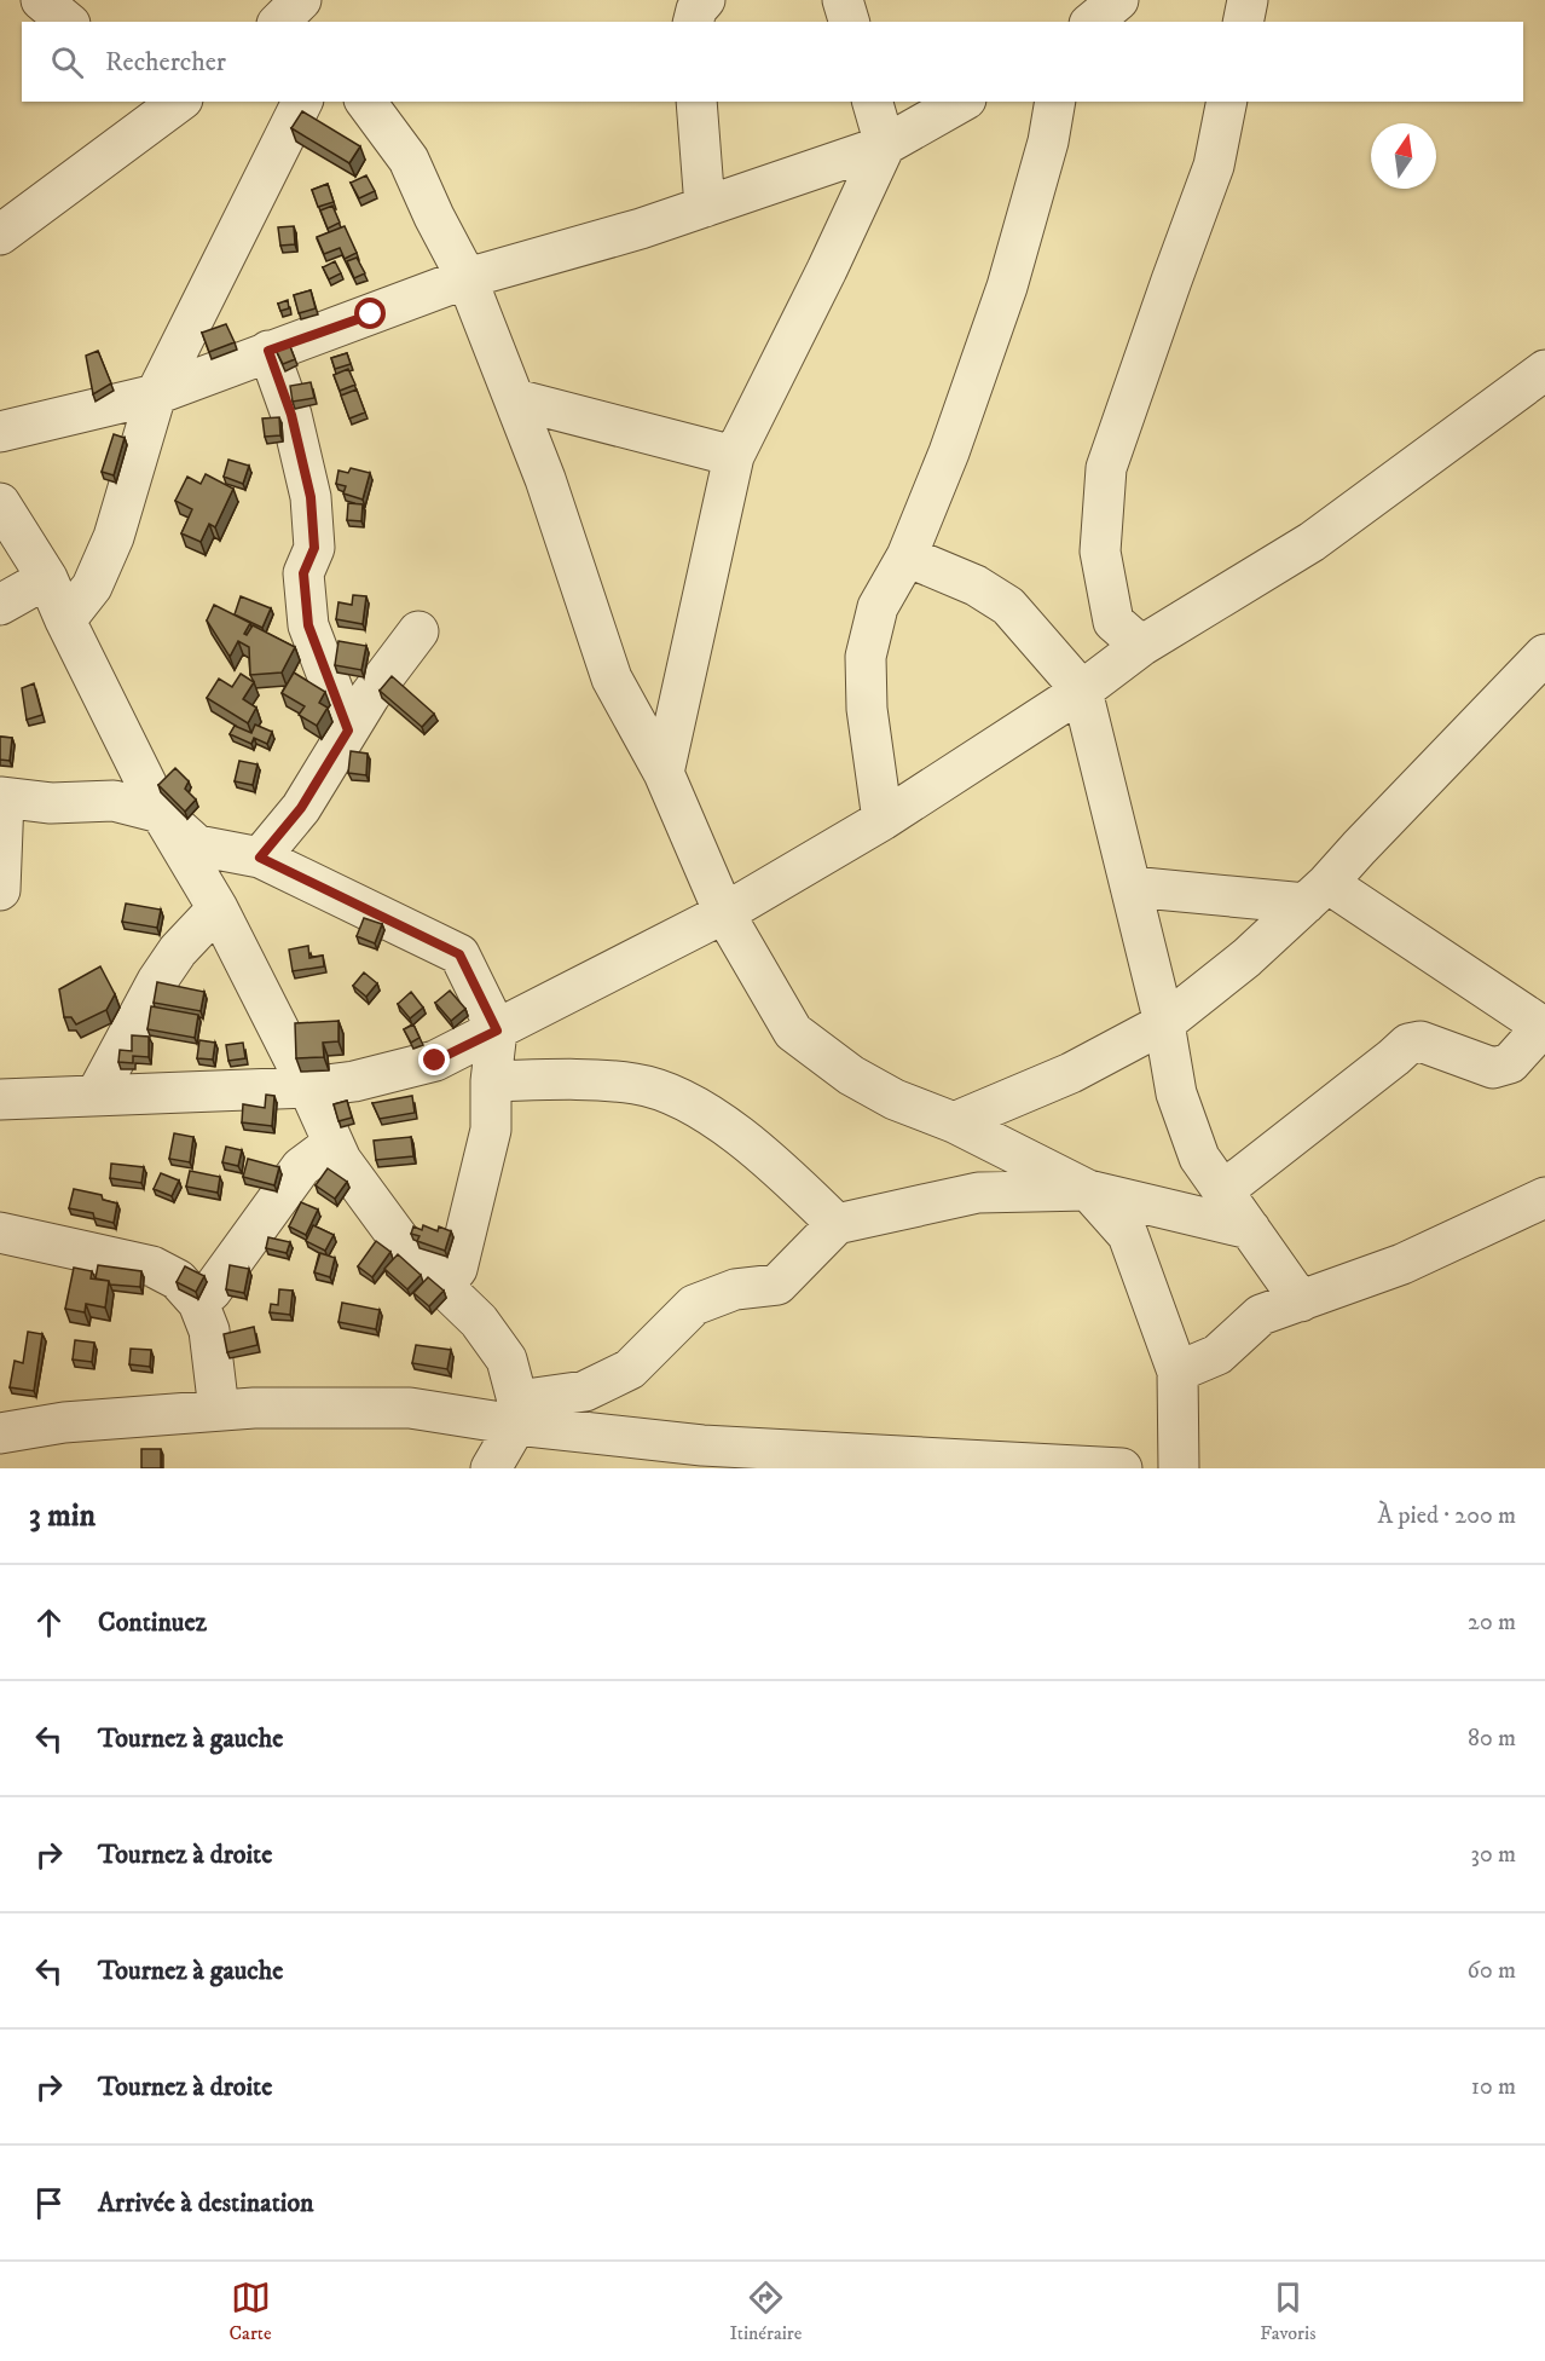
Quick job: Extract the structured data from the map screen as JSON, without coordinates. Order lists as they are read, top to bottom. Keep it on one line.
{"north":"top","page":{"search":"Rechercher","heading":["3 min","À pied · 200 m"],"list":[["Continuez","20 m"],["Tournez à gauche","80 m"],["Tournez à droite","30 m"],["Tournez à gauche","60 m"],["Tournez à droite","10 m"],"Arrivée à destination"],"nav":["Carte","Itinéraire","Favoris"]}}
